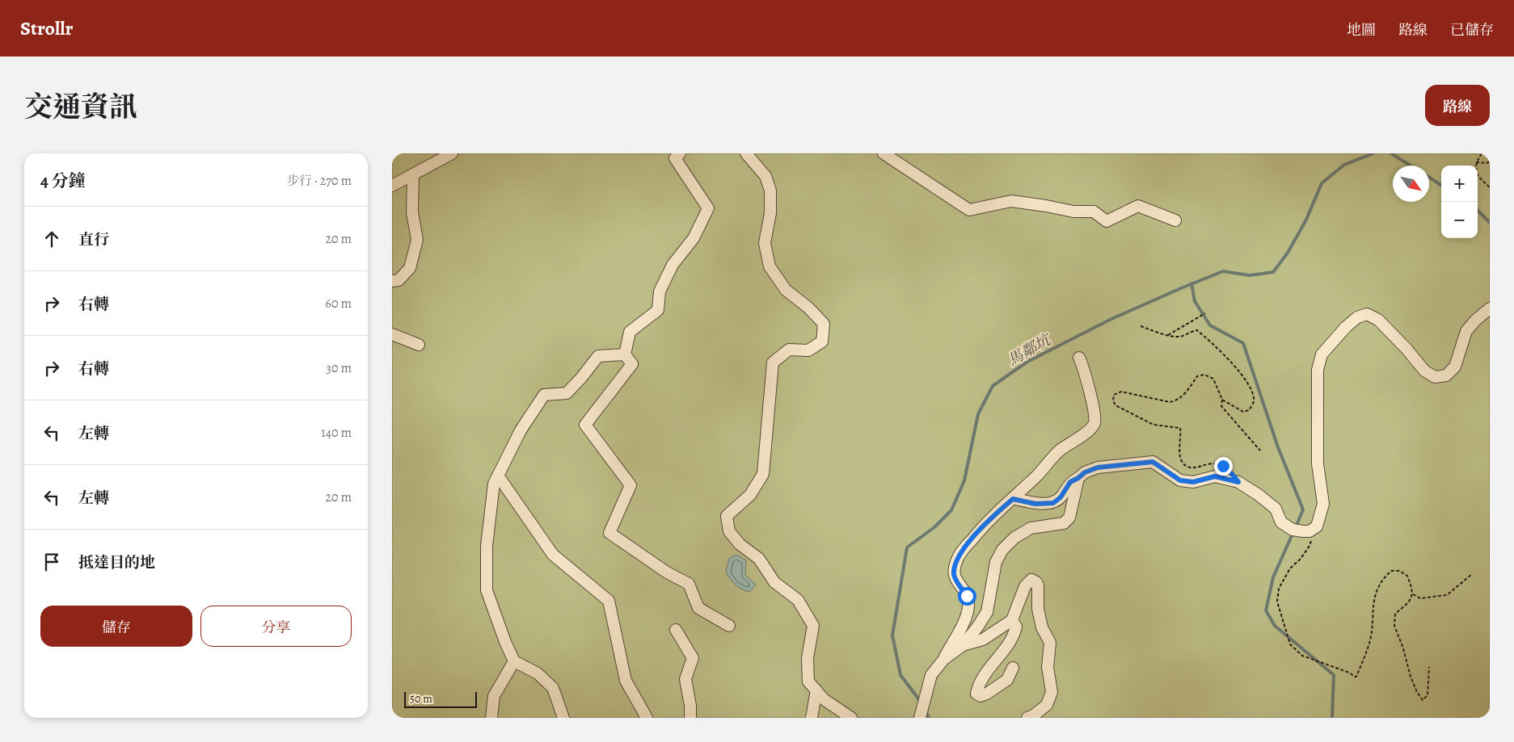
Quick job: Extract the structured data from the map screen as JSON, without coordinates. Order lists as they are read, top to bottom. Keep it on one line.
{"water":["馬鄰坑"],"scale_bar":"50 m","north":"bottom right","page":{"header":"Strollr","nav":["地圖","路線","已儲存"],"title":"交通資訊","buttons":["路線",["儲存","分享"]],"heading":["4 分鐘","步行 · 270 m"],"map_buttons":["+","−"],"list":[["直行","20 m"],["右轉","60 m"],["右轉","30 m"],["左轉","140 m"],["左轉","20 m"],"抵達目的地"],"scale":"50 m"}}
